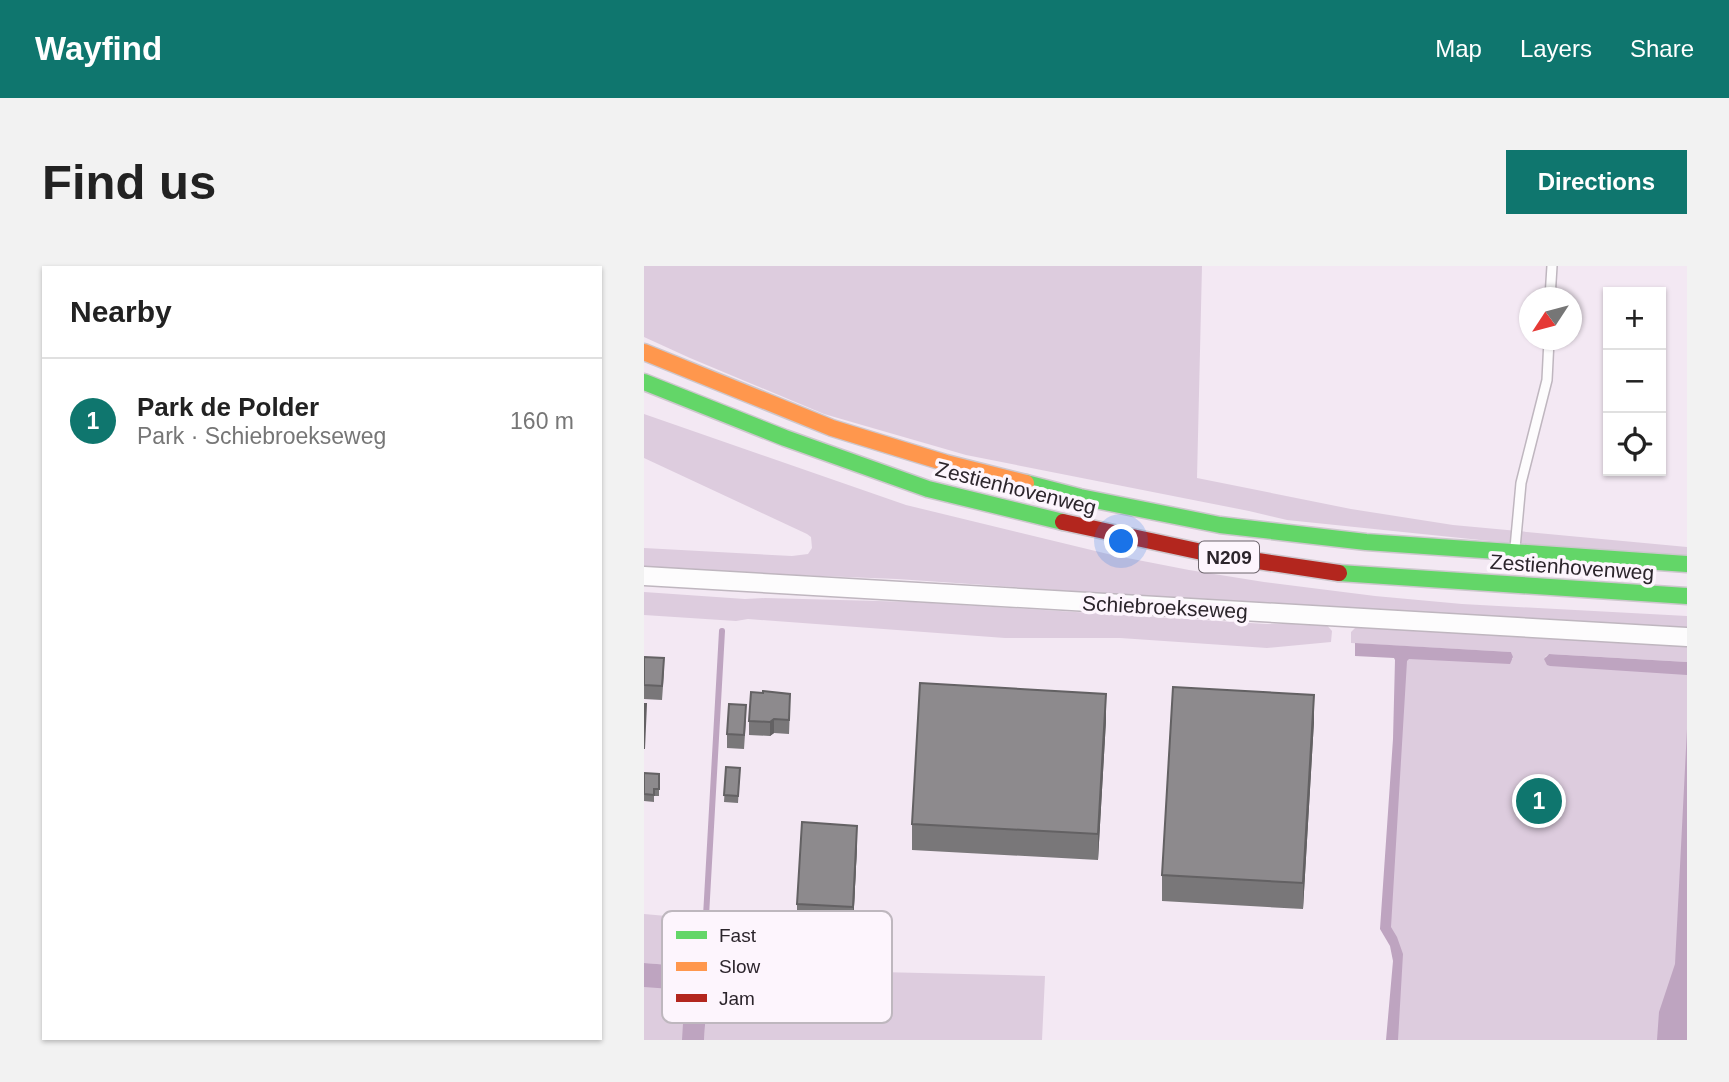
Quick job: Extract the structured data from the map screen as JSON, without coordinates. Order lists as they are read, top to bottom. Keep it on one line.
{"streets":{"main road":["Zestienhovenweg","N209"],"street":["Schiebroekseweg"]},"crossings":[["Zestienhovenweg","N209"]],"legend":["Fast","Slow","Jam"],"north":"bottom left","page":{"header":"Wayfind","nav":["Map","Layers","Share"],"buttons":"Directions","title":"Find us","heading":"Nearby","map_buttons":["+","−"],"list":[{"mark":"1","name":"Park de Polder","note":"Park · Schiebroekseweg","value":"160 m"}],"pins":"1"}}
